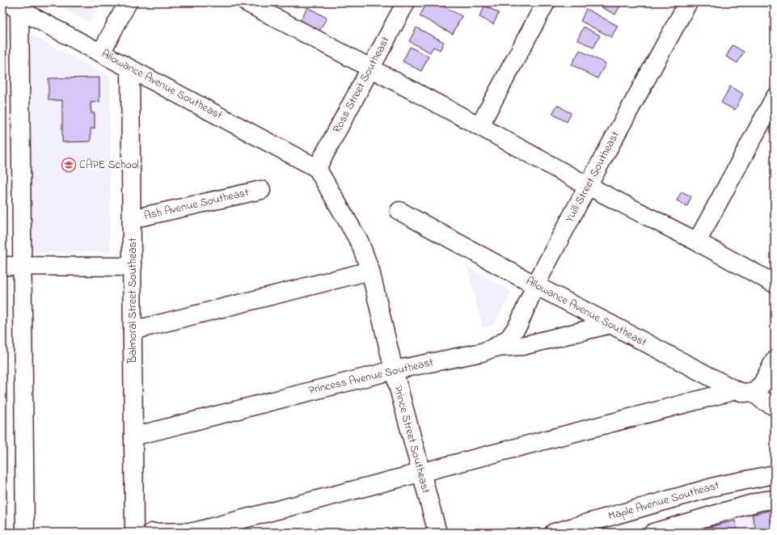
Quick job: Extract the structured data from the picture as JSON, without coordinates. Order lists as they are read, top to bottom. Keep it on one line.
{"streets":{"street":["Allowance Avenue Southeast","Ross Street Southeast","Yuill Street Southeast","Ash Avenue Southeast","Balmoral Street Southeast","Princess Avenue Southeast","Prince Street Southeast","Maple Avenue Southeast"]},"crossings":[["Allowance Avenue Southeast","Ross Street Southeast"],["Allowance Avenue Southeast","Yuill Street Southeast"],["Allowance Avenue Southeast","Balmoral Street Southeast"],["Allowance Avenue Southeast","Princess Avenue Southeast"],["Allowance Avenue Southeast","Prince Street Southeast"],["Ross Street Southeast","Prince Street Southeast"],["Yuill Street Southeast","Princess Avenue Southeast"],["Ash Avenue Southeast","Balmoral Street Southeast"],["Balmoral Street Southeast","Princess Avenue Southeast"],["Princess Avenue Southeast","Prince Street Southeast"]],"places":{"school or university":["CAPE School"]}}
